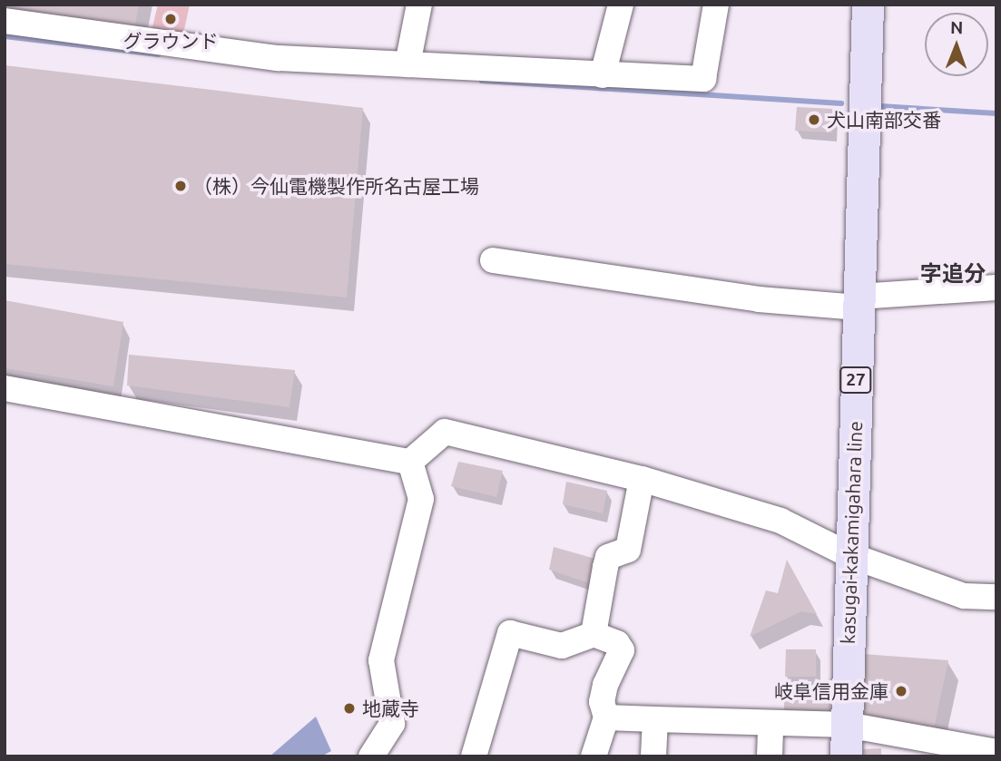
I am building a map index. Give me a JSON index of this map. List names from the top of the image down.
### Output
{
  "streets": {
    "main road": ["27", "kasugai-kakamigahara line"]
  },
  "districts": ["字追分"],
  "places": [
    "グラウンド",
    "犬山南部交番",
    "（株）今仙電機製作所名古屋工場",
    "岐阜信用金庫",
    "地蔵寺"
  ],
  "north": "top"
}
